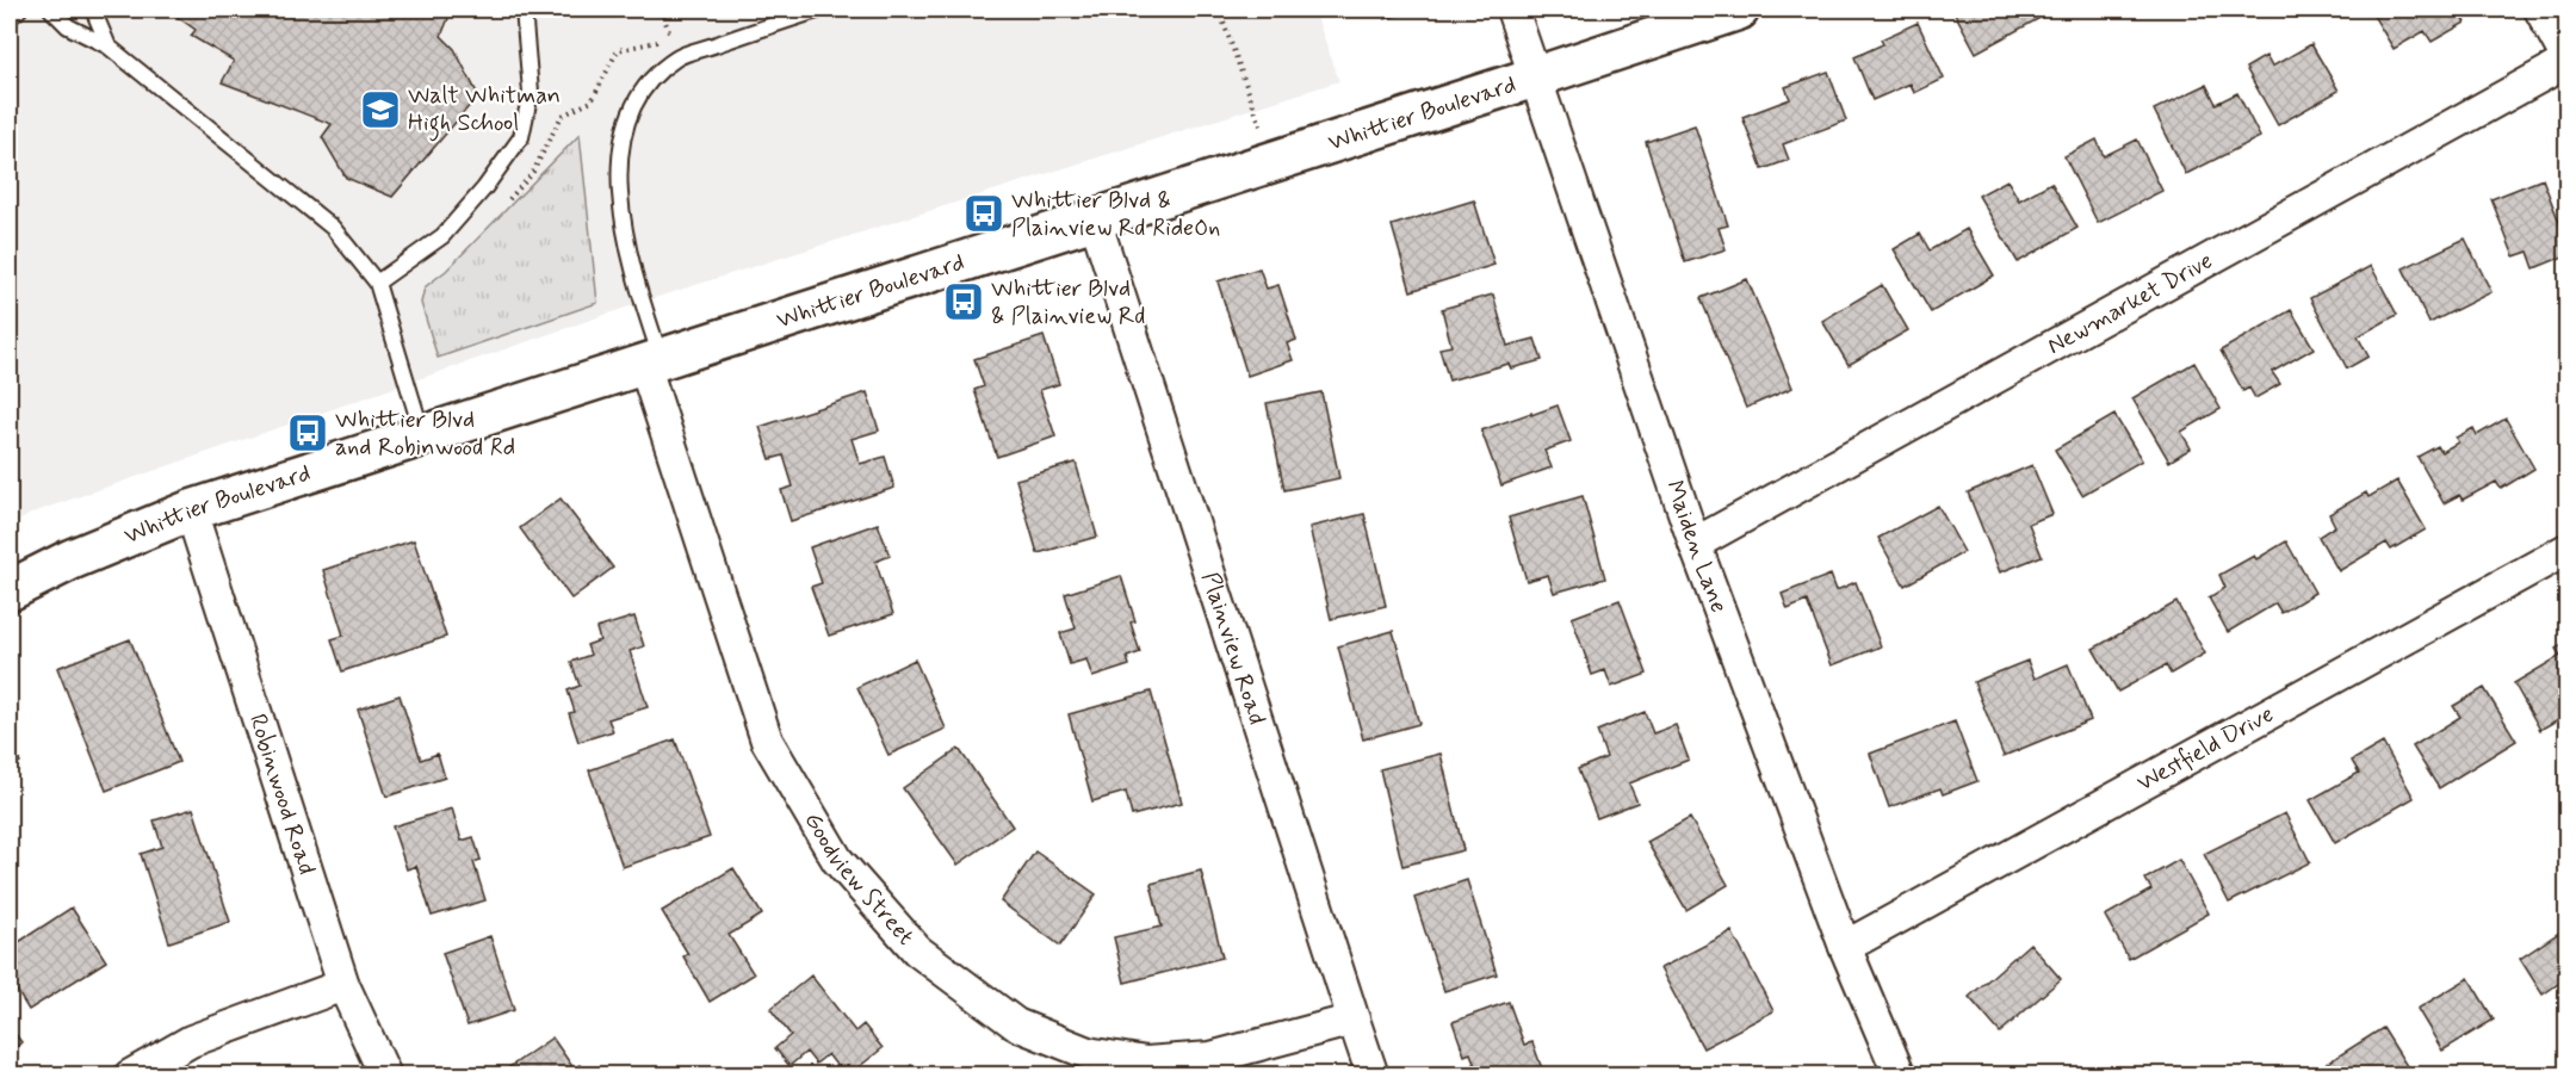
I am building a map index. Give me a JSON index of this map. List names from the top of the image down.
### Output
{
  "streets": {
    "street": [
      "Whittier Boulevard",
      "Newmarket Drive",
      "Maiden Lane",
      "Plainview Road",
      "Westfield Drive",
      "Robinwood Road",
      "Goodview Street"
    ]
  },
  "crossings": [
    ["Whittier Boulevard", "Maiden Lane"],
    ["Whittier Boulevard", "Plainview Road"],
    ["Whittier Boulevard", "Robinwood Road"],
    ["Whittier Boulevard", "Goodview Street"],
    ["Newmarket Drive", "Maiden Lane"],
    ["Maiden Lane", "Westfield Drive"],
    ["Plainview Road", "Goodview Street"]
  ],
  "places": {
    "school or university": ["Walt Whitman High School"],
    "bus stop": ["Whittier Blvd & Plainview Rd RideOn", "Whittier Blvd & Plainview Rd", "Whittier Blvd and Robinwood Rd"]
  }
}
